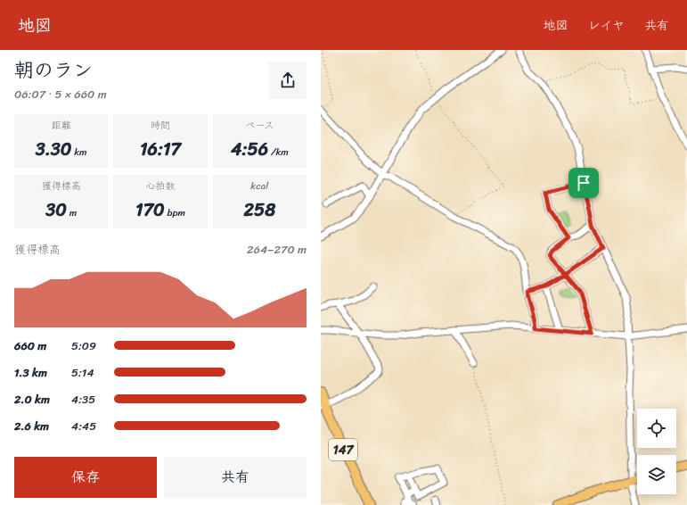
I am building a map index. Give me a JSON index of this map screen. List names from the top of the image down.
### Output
{
  "streets": {
    "highway": ["147"]
  },
  "page": {
    "header": "地図",
    "nav": ["地図", "レイヤ", "共有"],
    "heading": ["朝のラン", "06:07 · 5 × 660 m"],
    "stats": [
      ["距離", "3.30 km"],
      ["時間", "16:17"],
      ["ペース", "4:56 /km"],
      ["獲得標高", "30 m"],
      ["心拍数", "170 bpm"],
      ["kcal", "258"]
    ],
    "chart": ["獲得標高", "264–270 m"],
    "list": [
      {
        "name": "660 m",
        "note": "5:09"
      },
      {
        "name": "1.3 km",
        "note": "5:14"
      },
      {
        "name": "2.0 km",
        "note": "4:35"
      },
      {
        "name": "2.6 km",
        "note": "4:45"
      }
    ],
    "buttons": ["保存", "共有"]
  }
}
